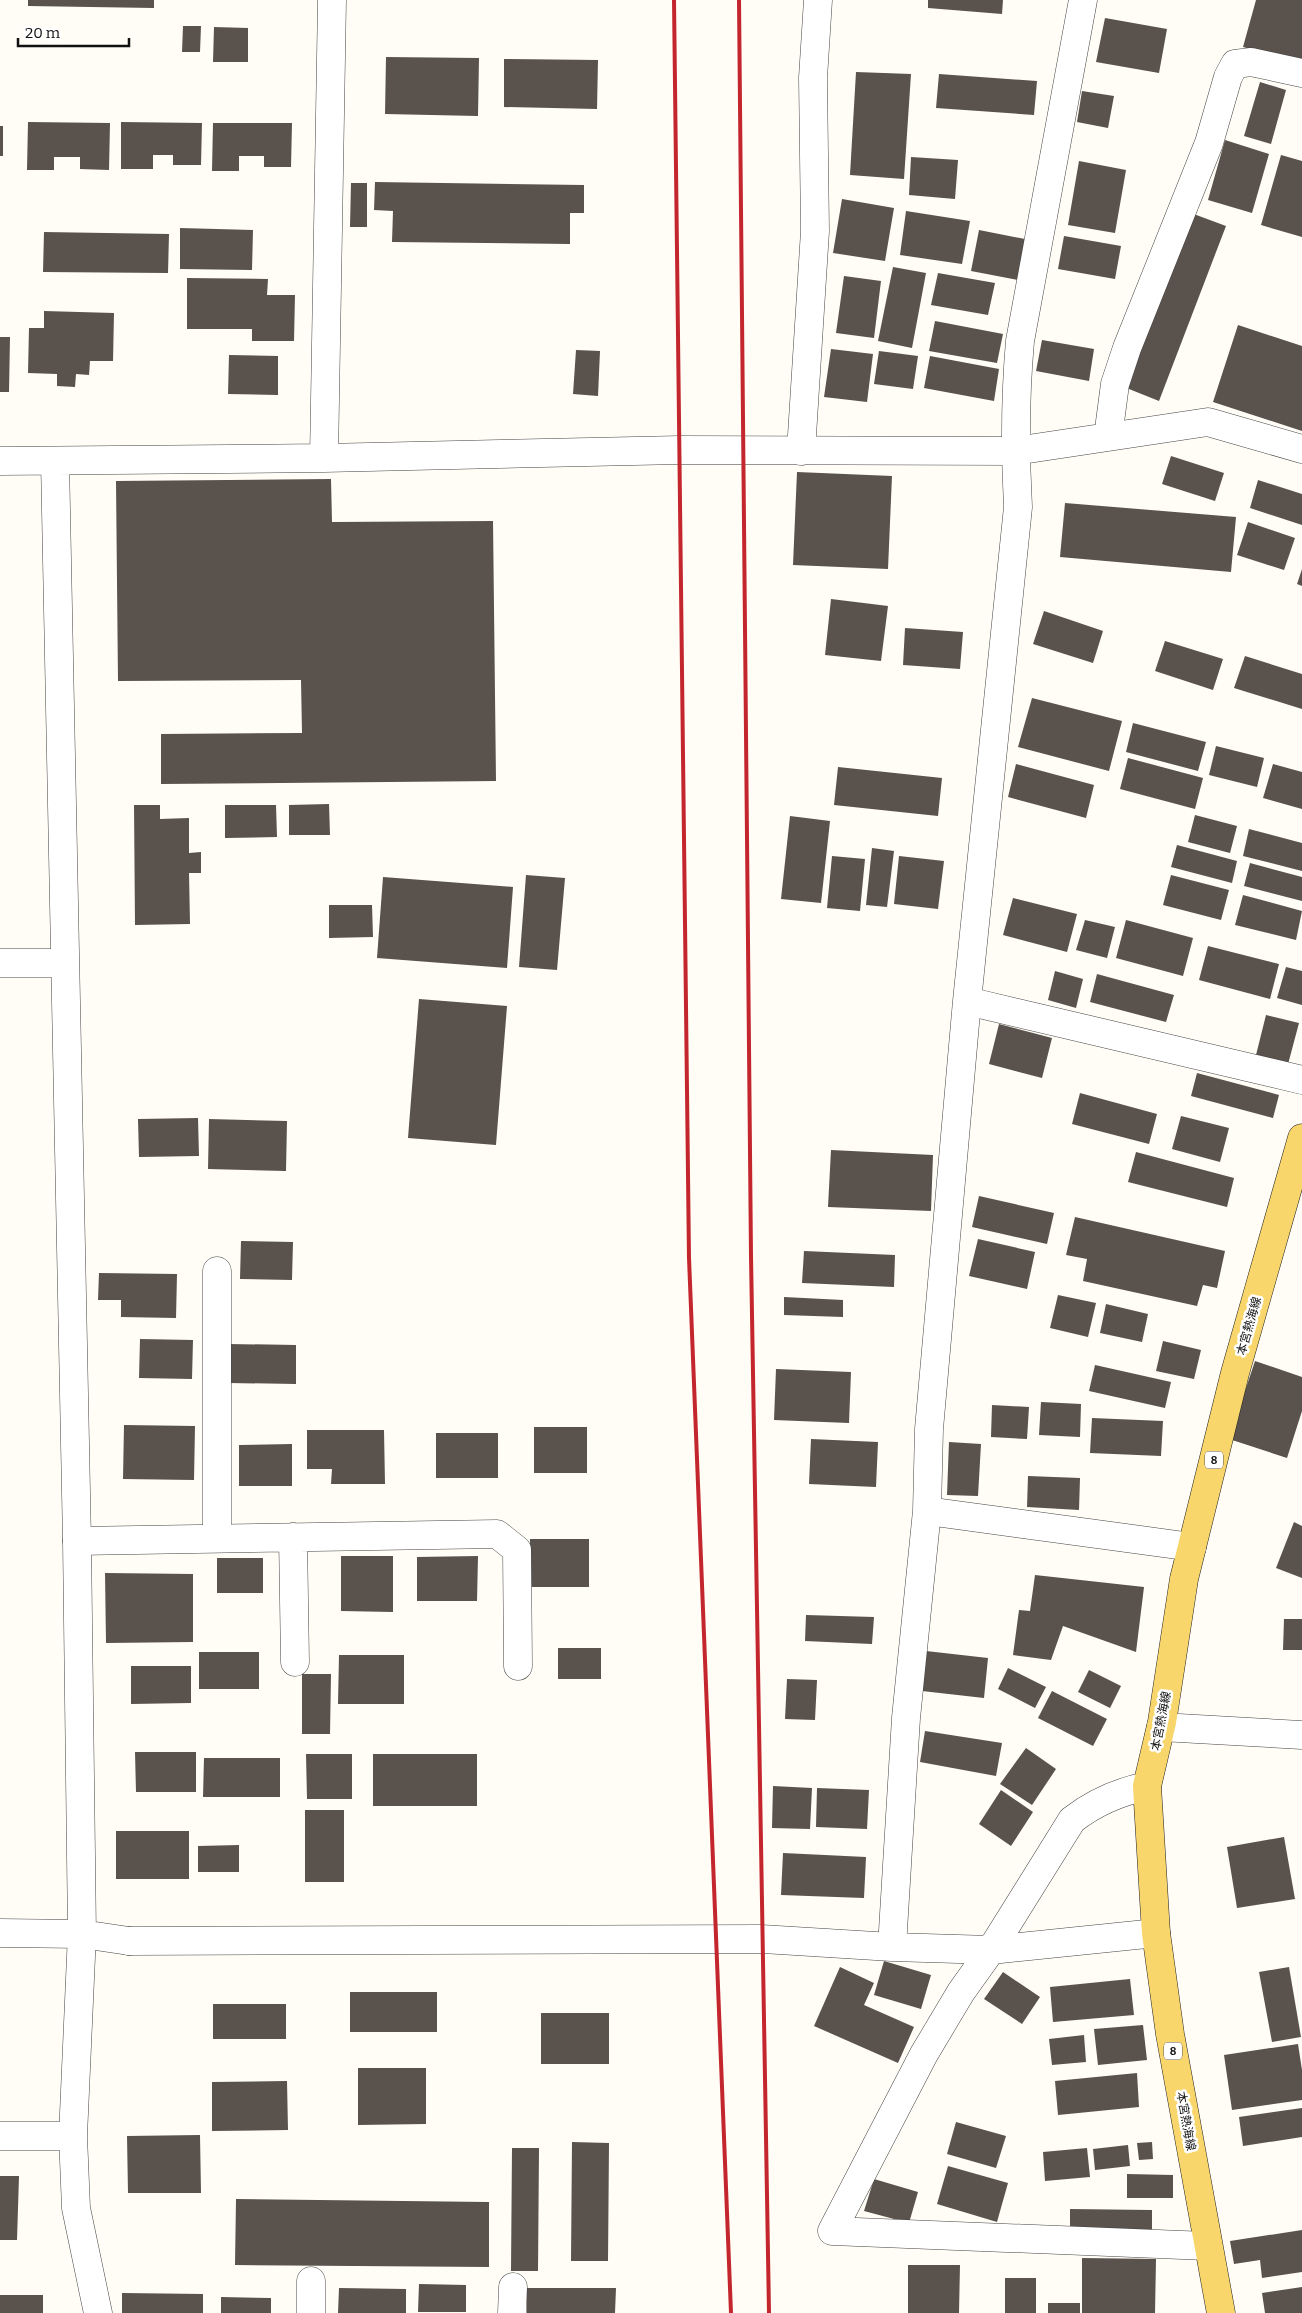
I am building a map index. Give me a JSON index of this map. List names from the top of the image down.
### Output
{
  "streets": {
    "main road": ["本宮熱海線", "8"]
  },
  "scale_bar": "20 m"
}
